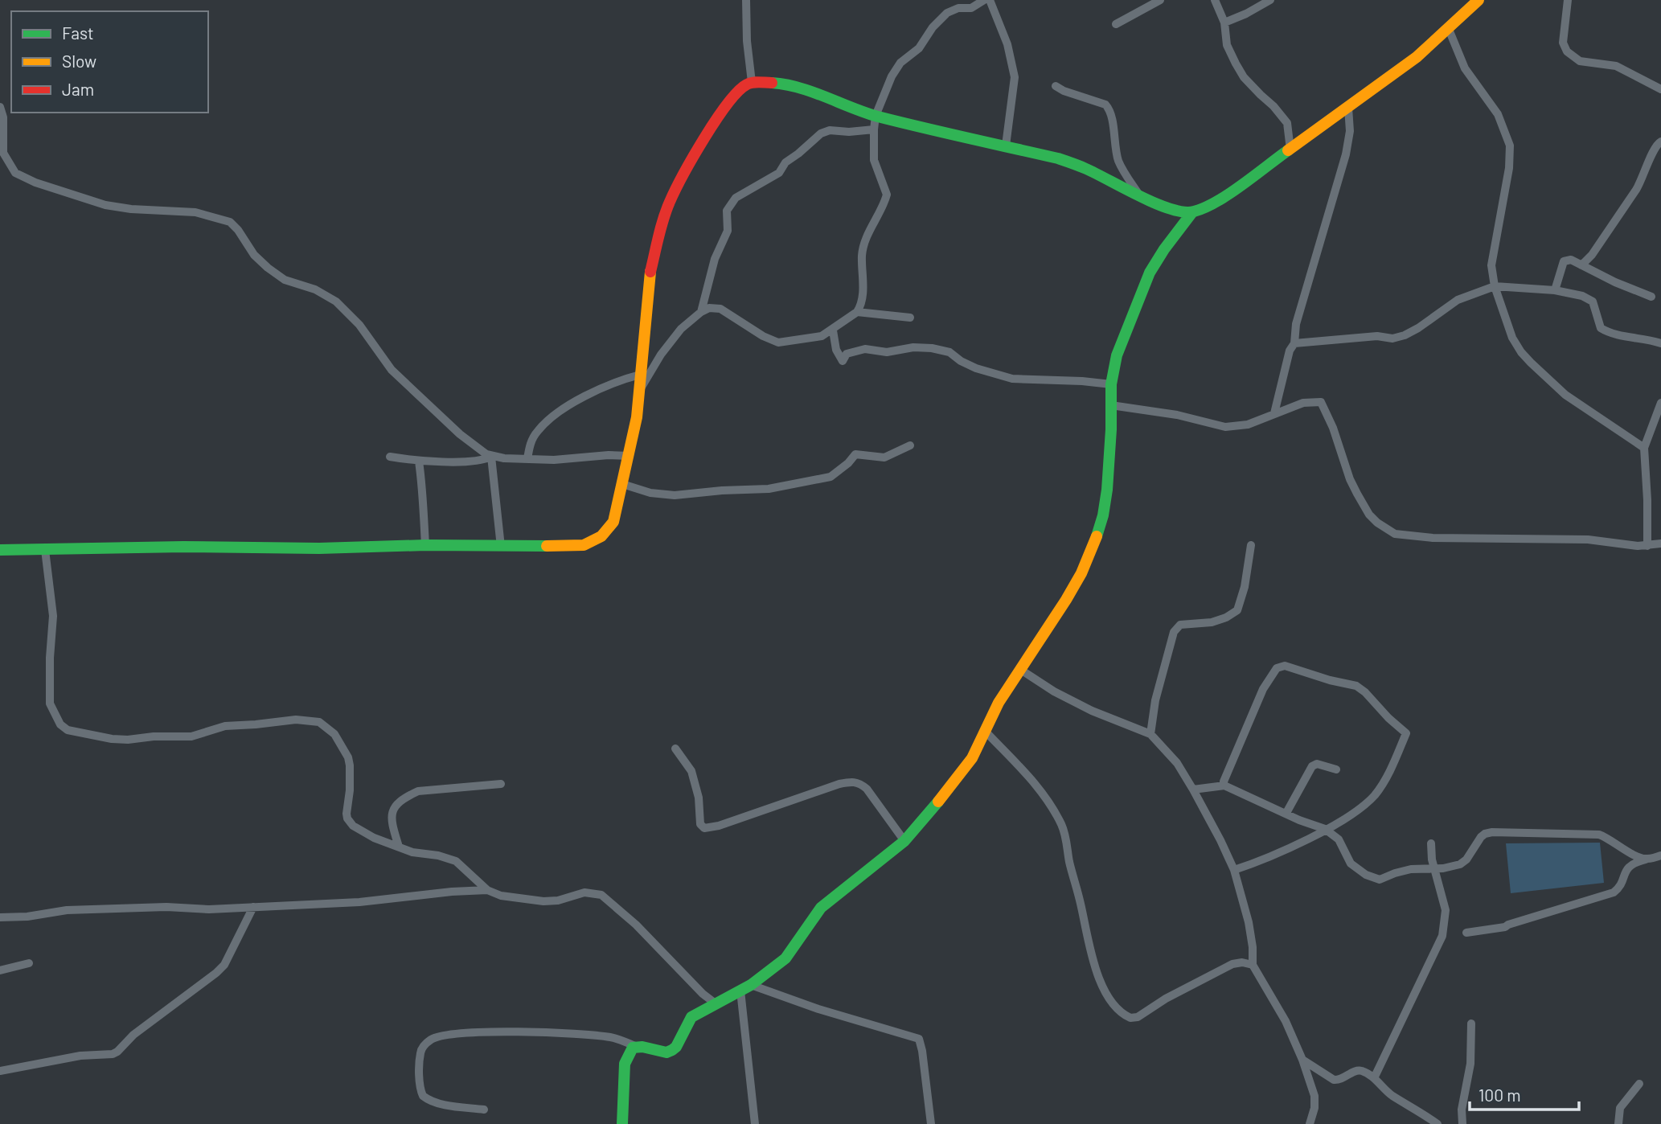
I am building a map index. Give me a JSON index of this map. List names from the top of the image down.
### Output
{
  "legend": ["Fast", "Slow", "Jam"],
  "scale_bar": "100 m"
}
